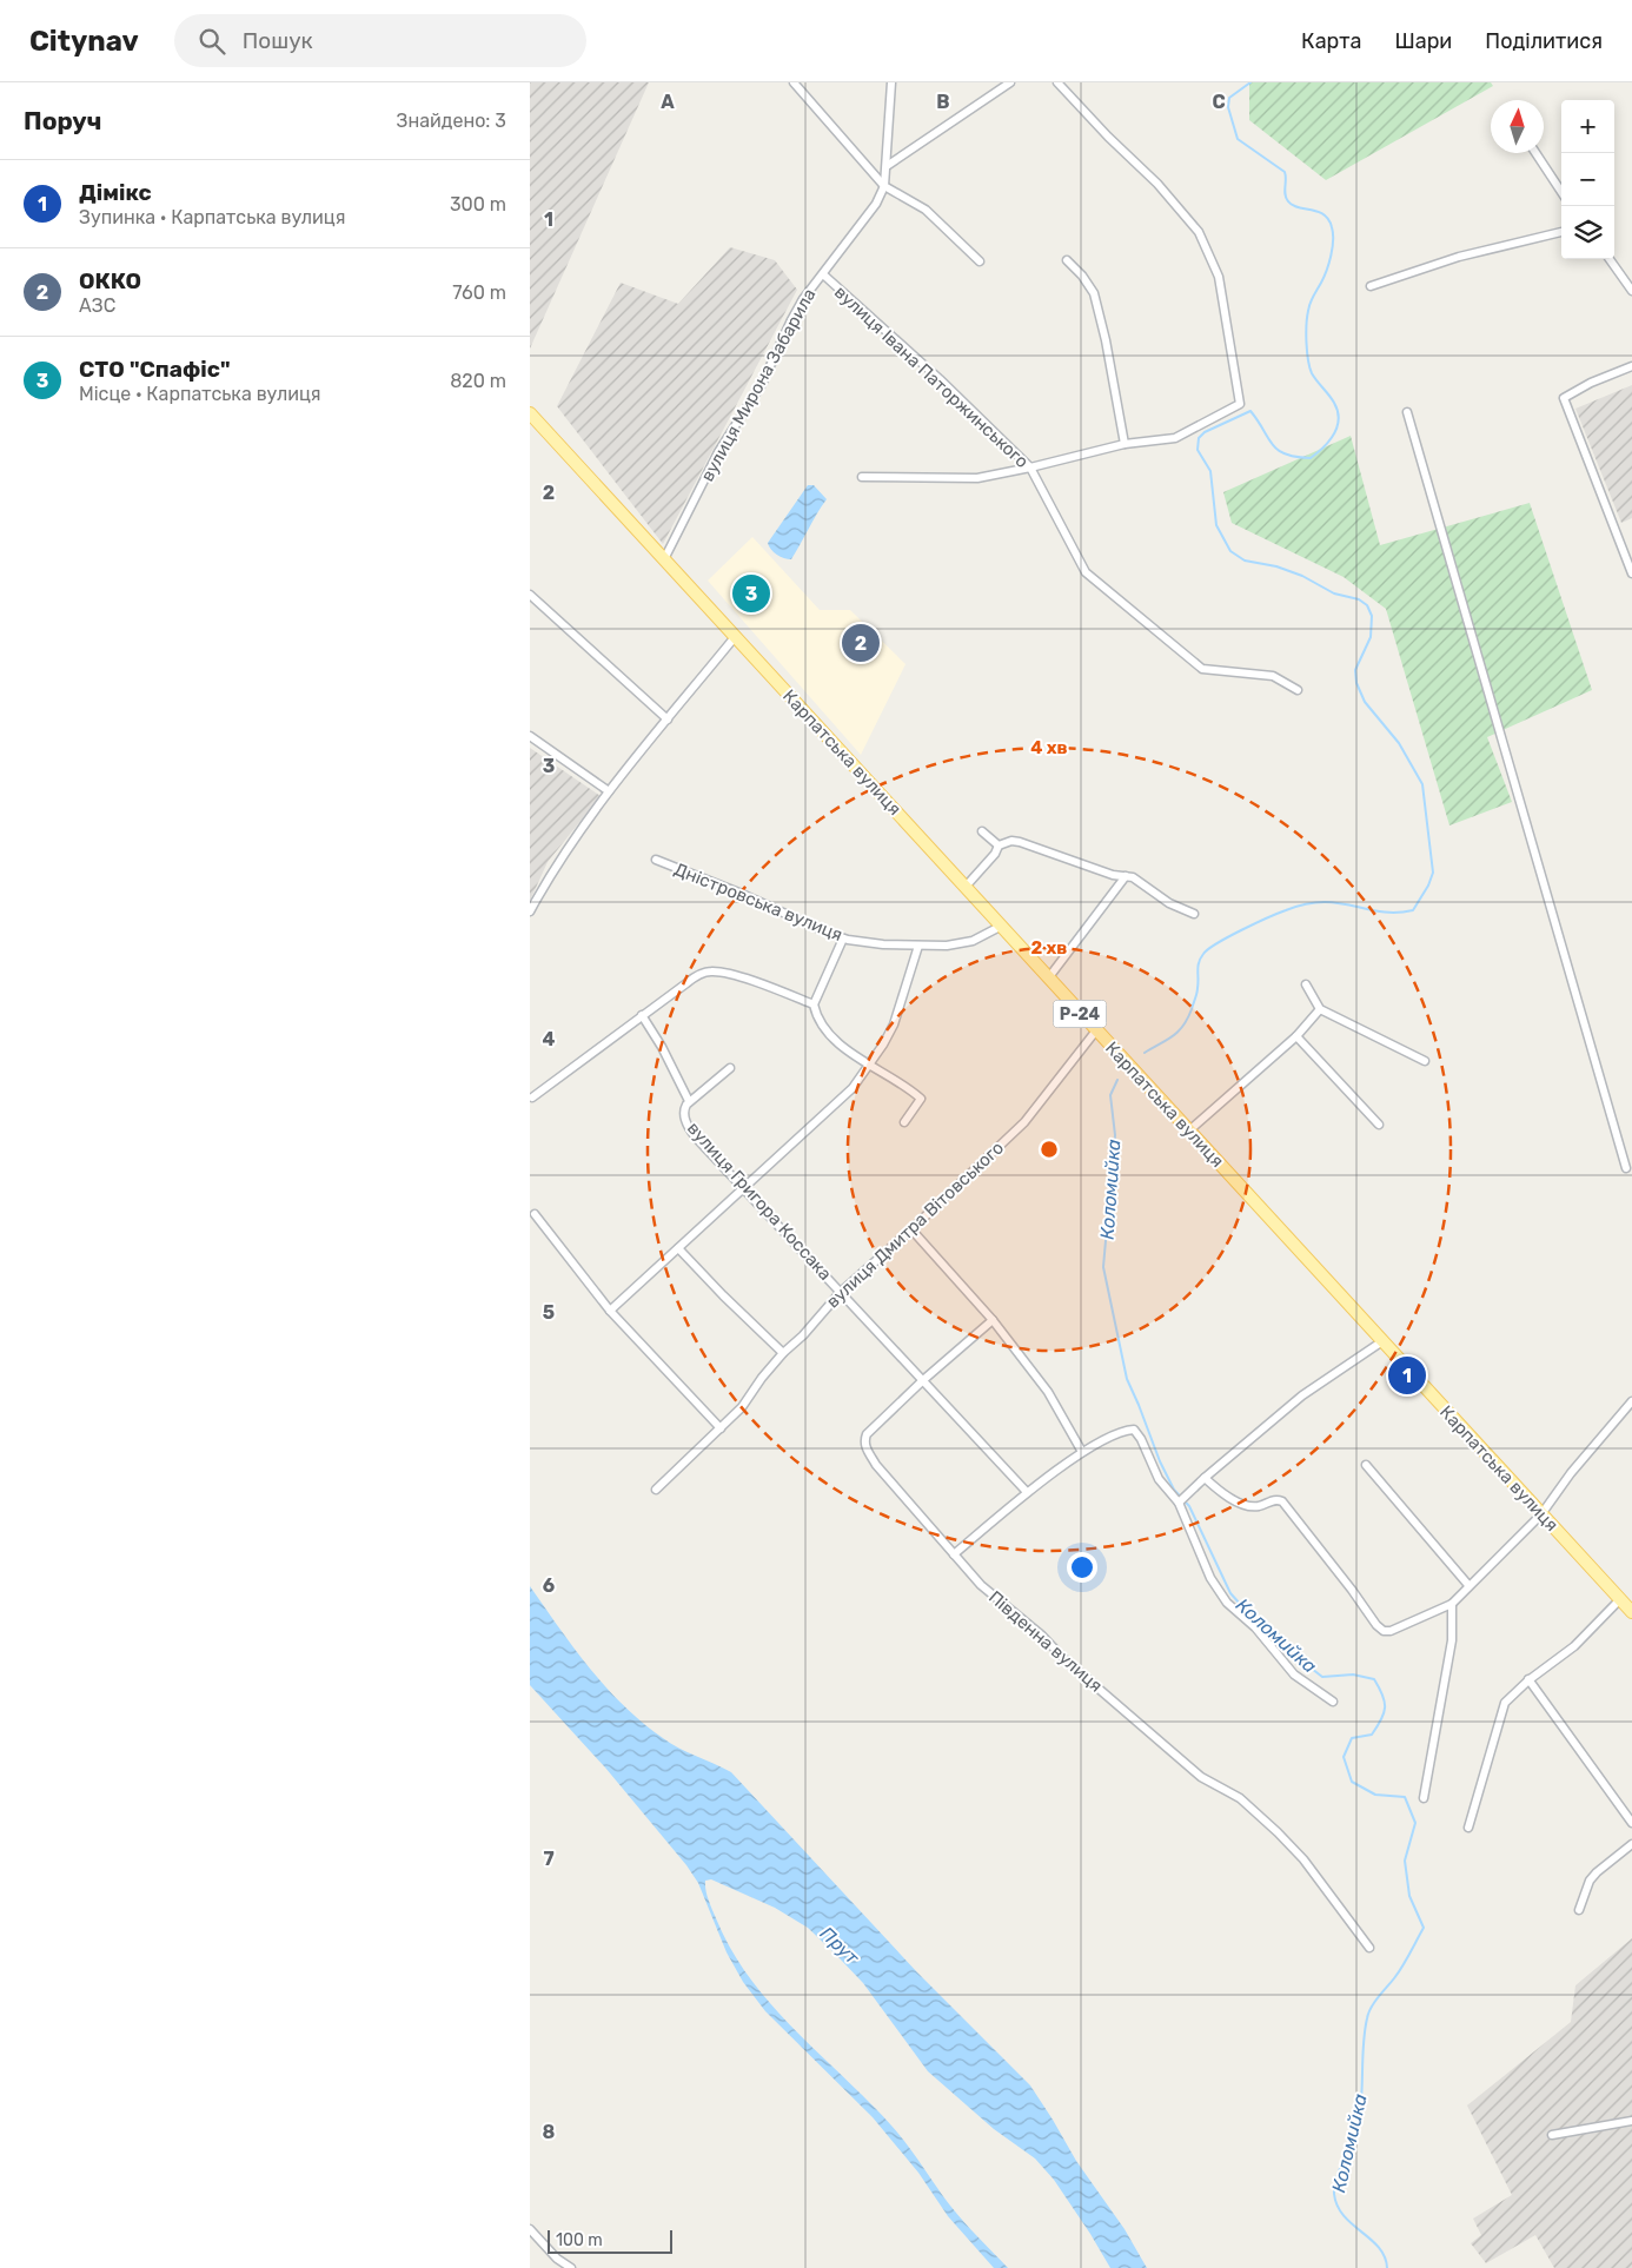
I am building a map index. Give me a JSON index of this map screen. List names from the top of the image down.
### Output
{
  "streets": {
    "main road": ["Карпатська вулиця", "Р-24"],
    "street": [
      "вулиця Івана Паторжинського",
      "вулиця Мирона Забарила",
      "Дністровська вулиця",
      "вулиця Григора Коссака",
      "вулиця Дмитра Вітовського",
      "Південна вулиця"
    ]
  },
  "crossings": [
    ["вулиця Івана Паторжинського", "вулиця Мирона Забарила"],
    ["вулиця Мирона Забарила", "Карпатська вулиця"],
    ["Карпатська вулиця", "Дністровська вулиця"],
    ["Карпатська вулиця", "вулиця Дмитра Вітовського"],
    ["вулиця Григора Коссака", "вулиця Дмитра Вітовського"],
    ["вулиця Григора Коссака", "Південна вулиця"]
  ],
  "water": ["Коломийка", "Прут"],
  "scale_bar": "100 m",
  "north": "top",
  "page": {
    "header": "Citynav",
    "search": "Пошук",
    "nav": ["Карта", "Шари", "Поділитися"],
    "heading": ["Поруч", "Знайдено: 3"],
    "map_buttons": ["+", "−"],
    "list": [
      {
        "mark": "1",
        "name": "Дімікс",
        "note": "Зупинка · Карпатська вулиця",
        "value": "300 m"
      },
      {
        "mark": "2",
        "name": "ОККО",
        "note": "АЗС",
        "value": "760 m"
      },
      {
        "mark": "3",
        "name": "СТО \"Спафіс\"",
        "note": "Місце · Карпатська вулиця",
        "value": "820 m"
      }
    ],
    "pins": ["3", "2", "1"],
    "scale": "100 m"
  },
  "grid": {
    "columns": ["A", "B", "C"],
    "rows": [
      "1",
      "2",
      "3",
      "4",
      "5",
      "6",
      "7",
      "8"
    ]
  },
  "rings": ["4 хв", "2 хв"]
}
